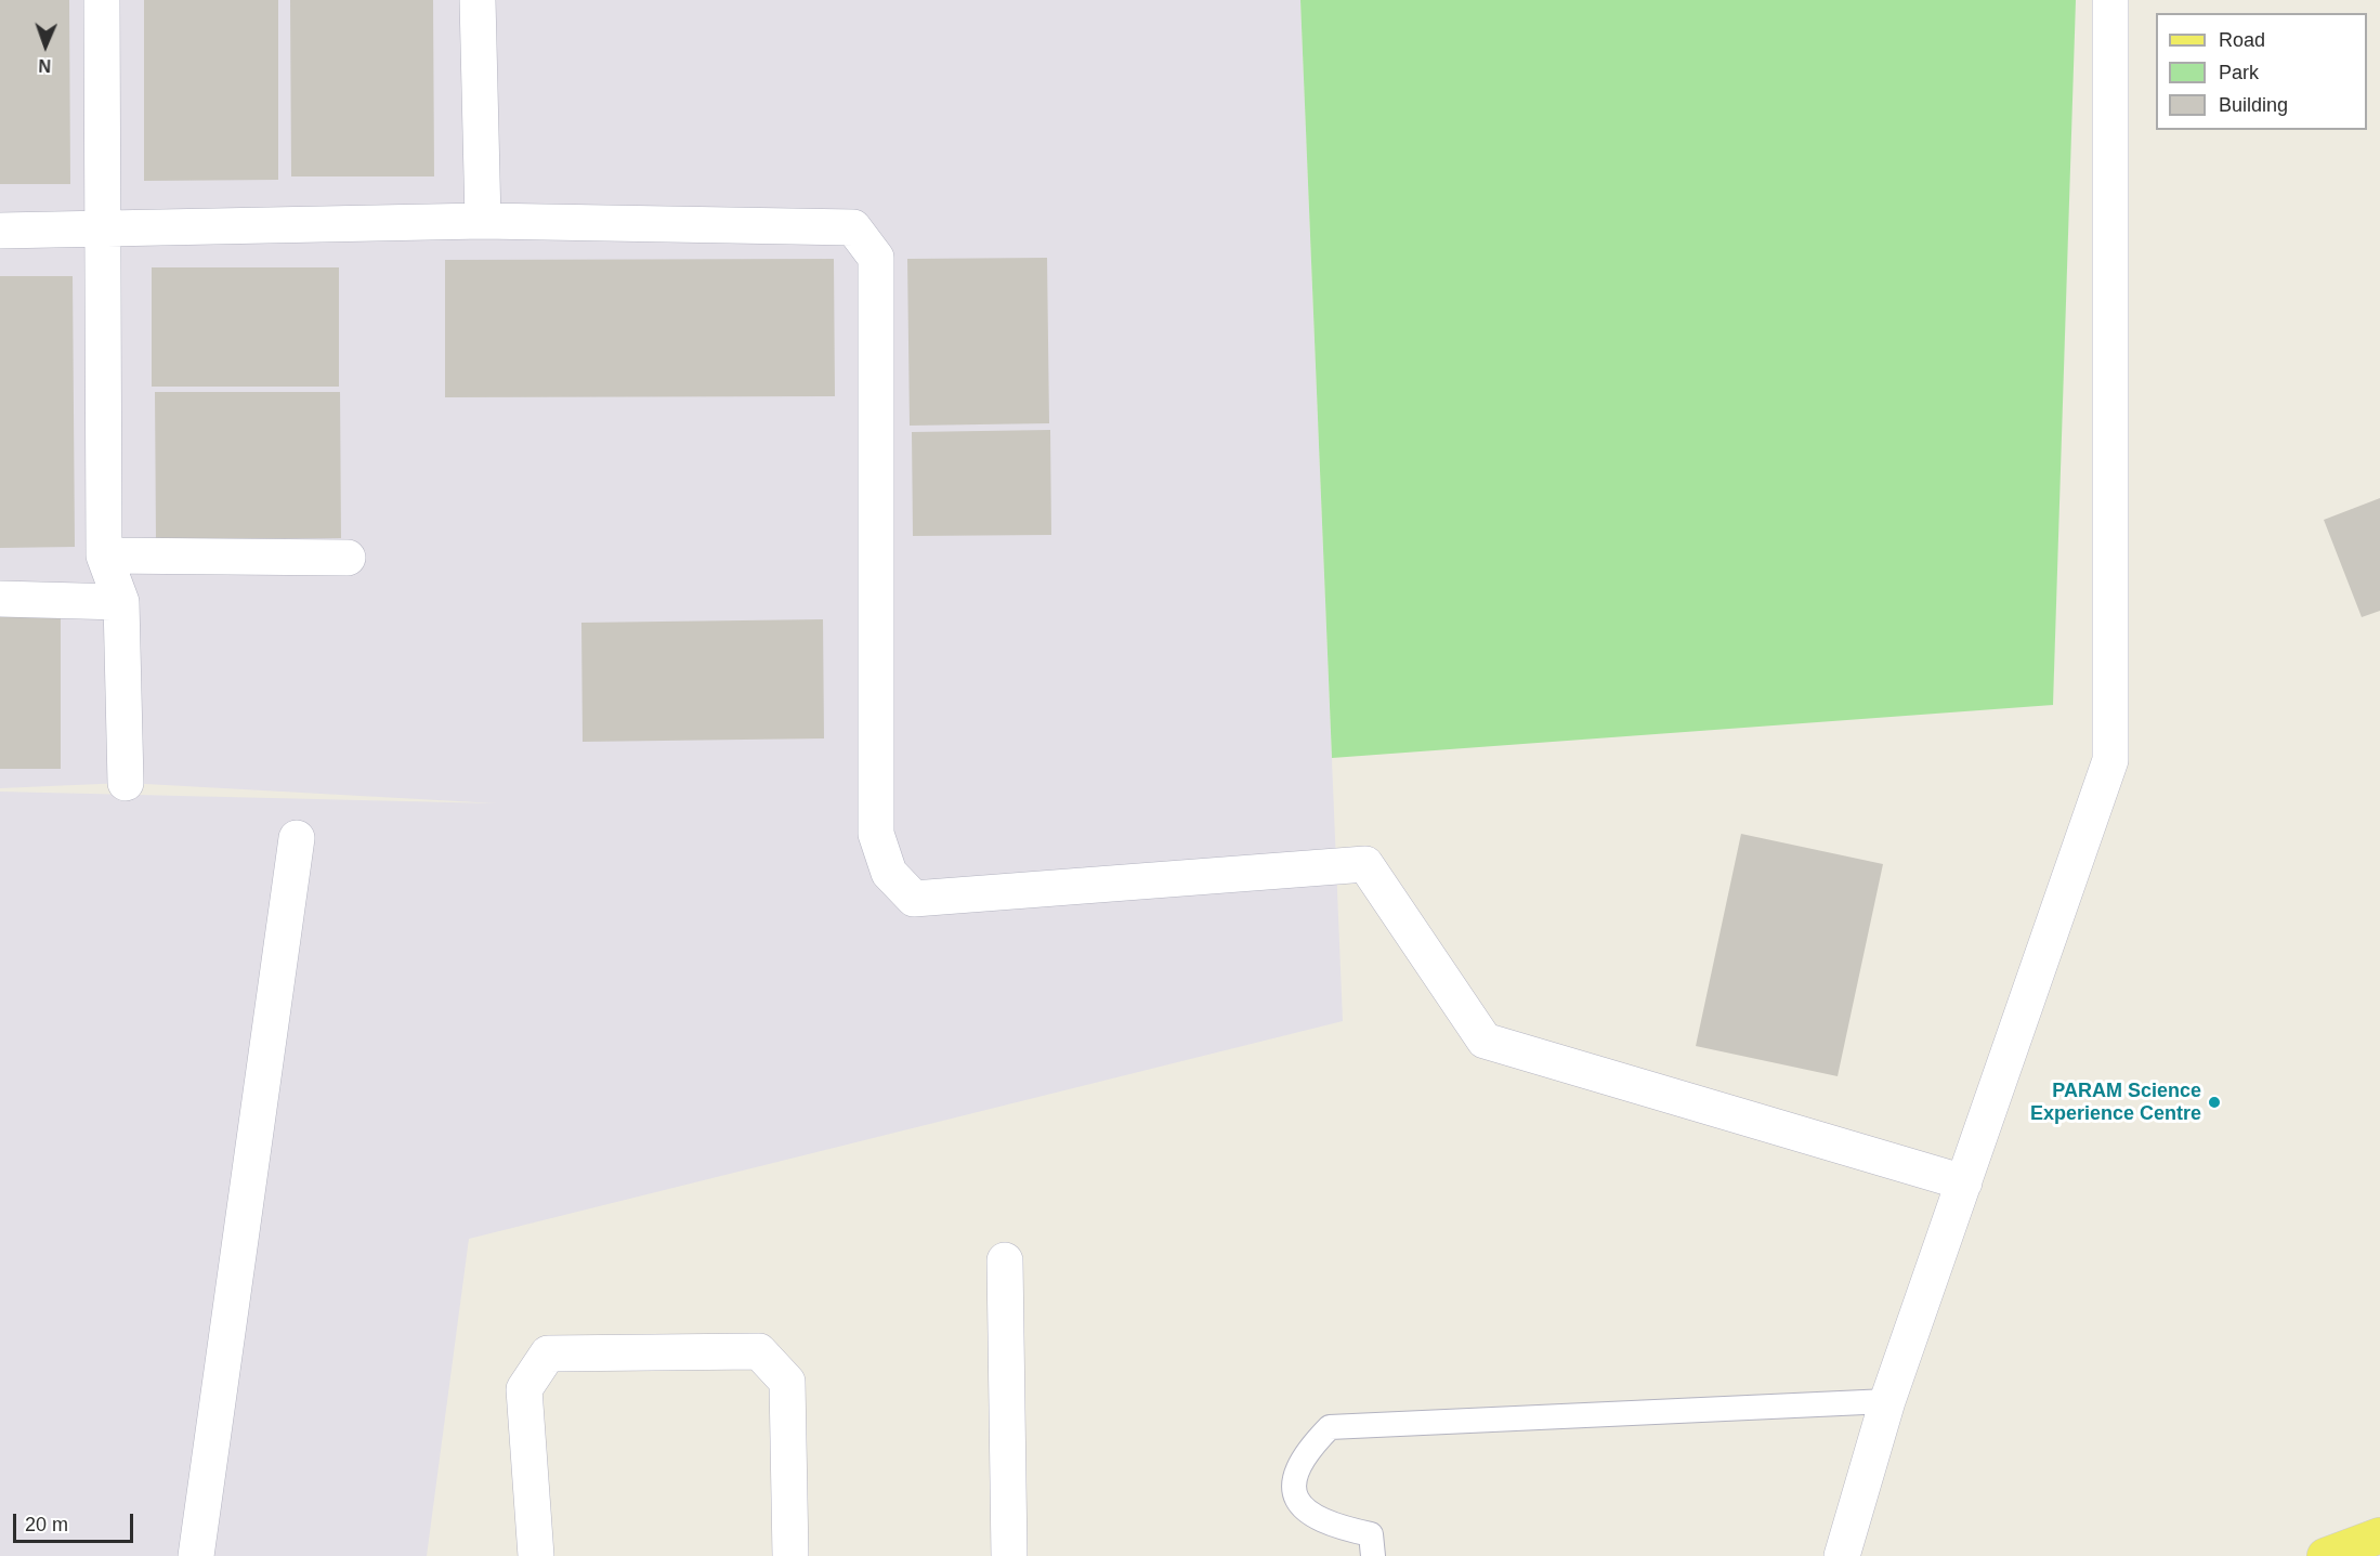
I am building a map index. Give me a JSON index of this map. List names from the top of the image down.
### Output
{
  "places": ["PARAM Science Experience Centre"],
  "legend": ["Road", "Park", "Building"],
  "scale_bar": "20 m",
  "north": "bottom"
}
